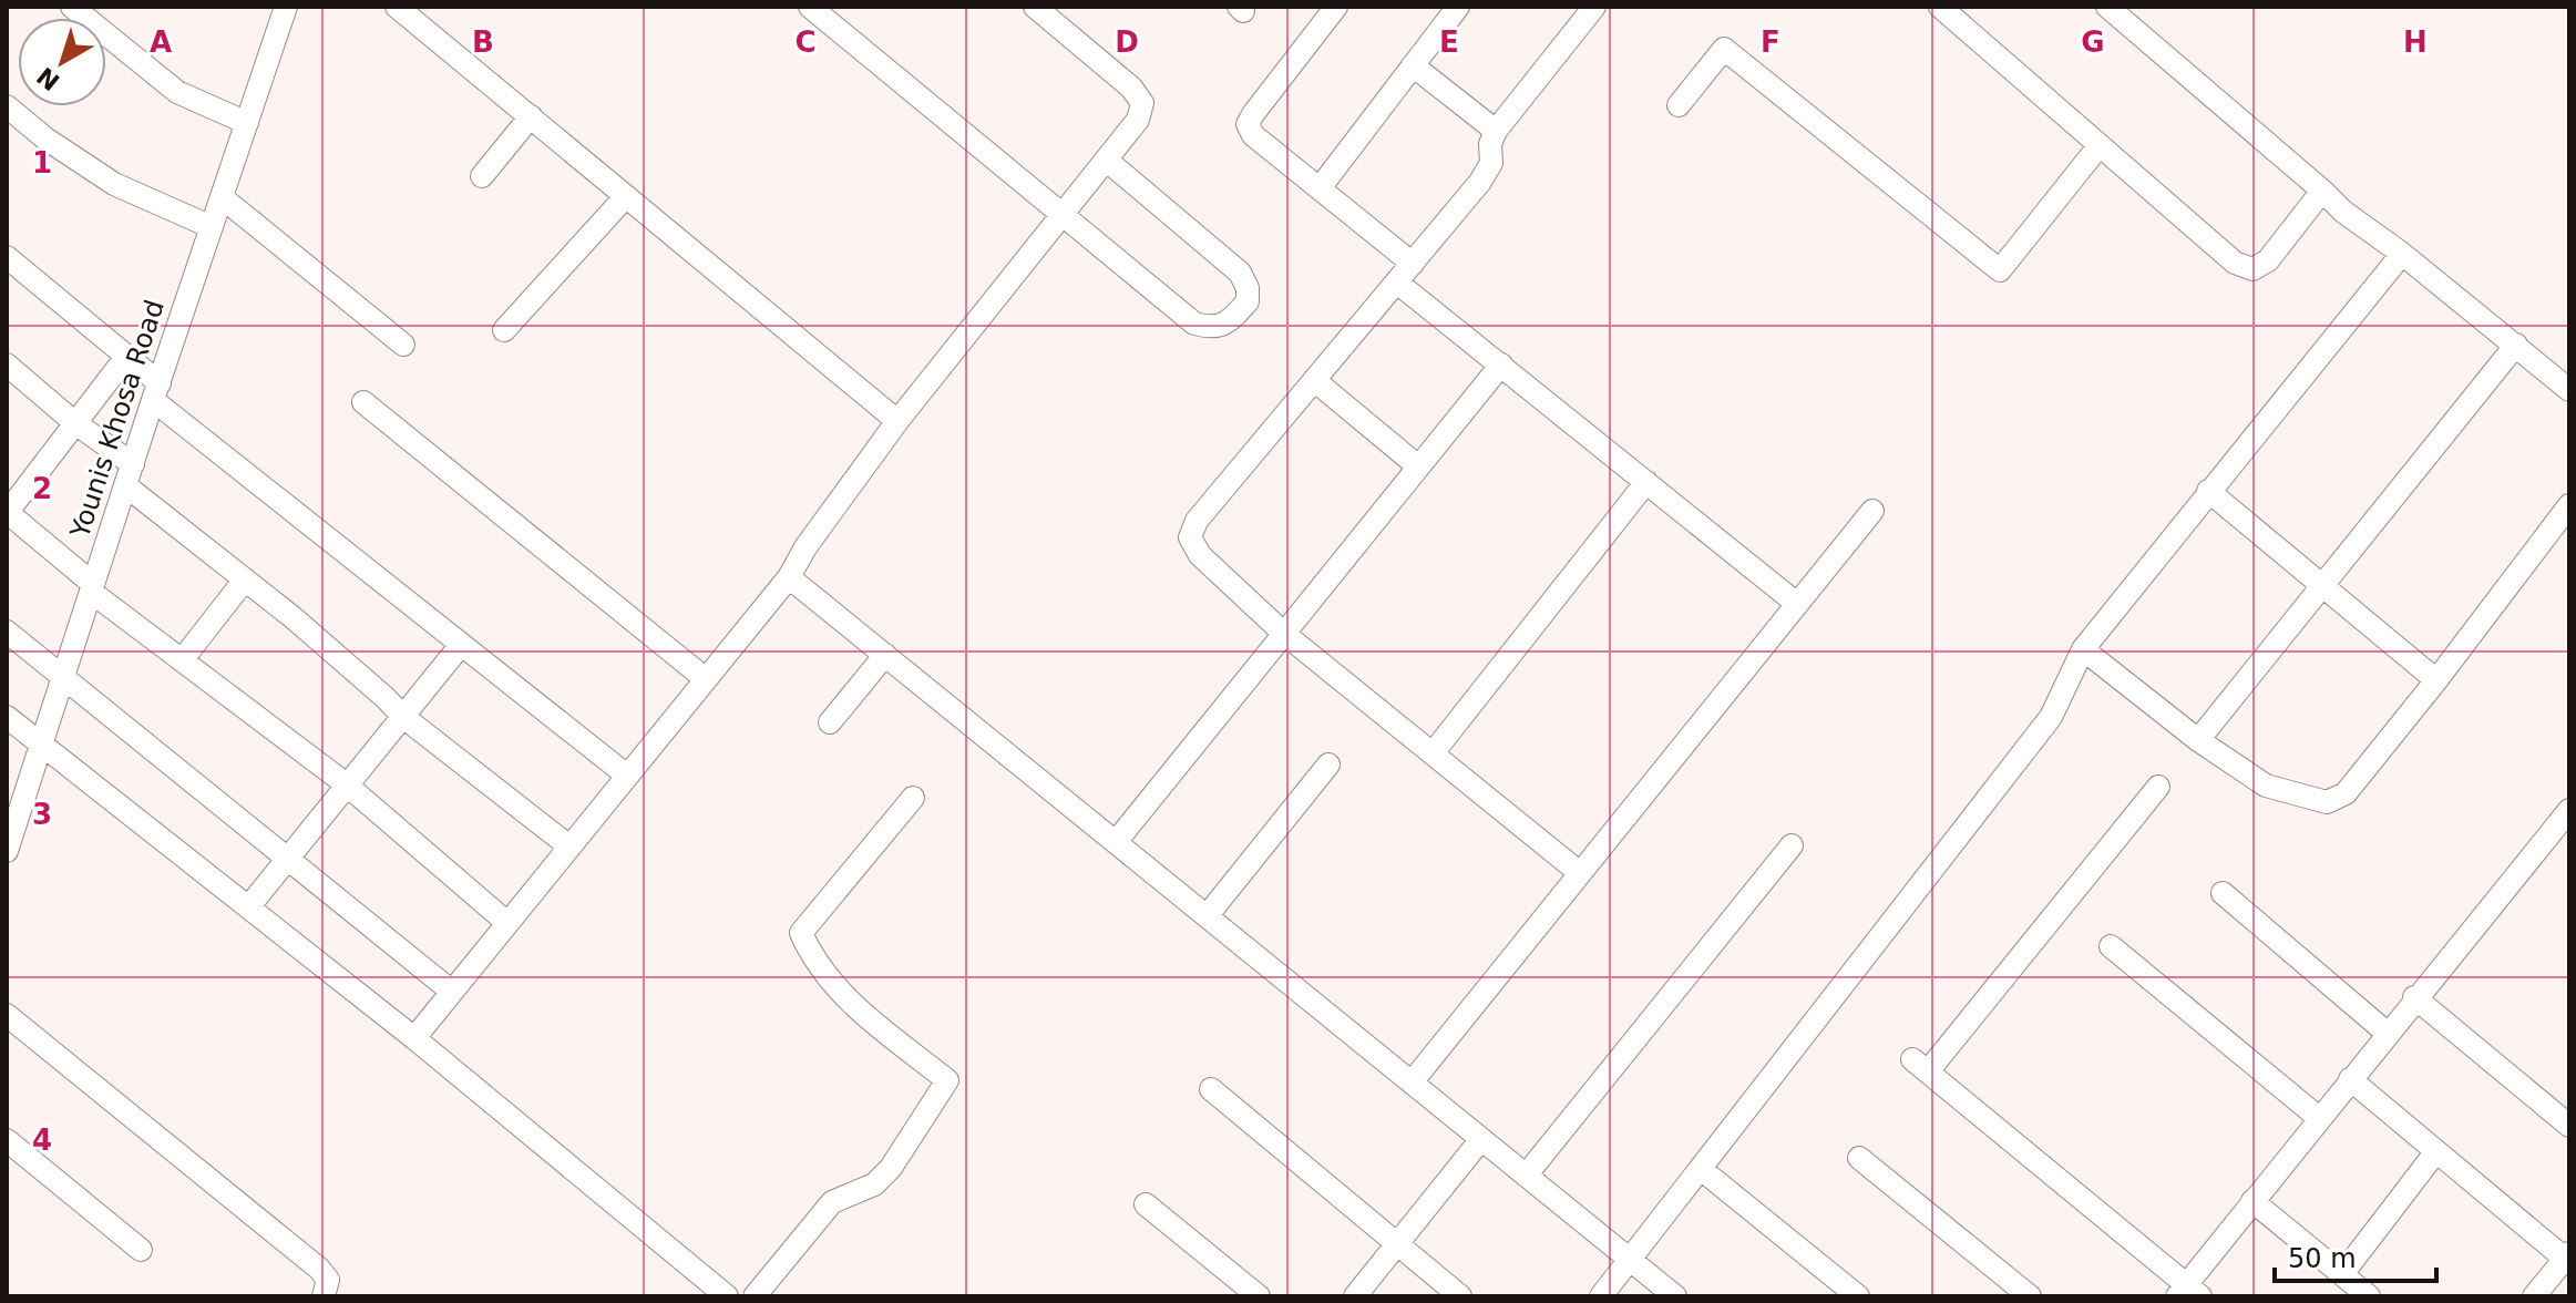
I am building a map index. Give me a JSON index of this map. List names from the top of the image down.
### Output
{
  "streets": {
    "street": ["Younis Khosa Road"]
  },
  "scale_bar": "50 m",
  "north": "bottom left",
  "grid": {
    "columns": [
      "A",
      "B",
      "C",
      "D",
      "E",
      "F",
      "G",
      "H"
    ],
    "rows": [
      "1",
      "2",
      "3",
      "4"
    ]
  }
}
